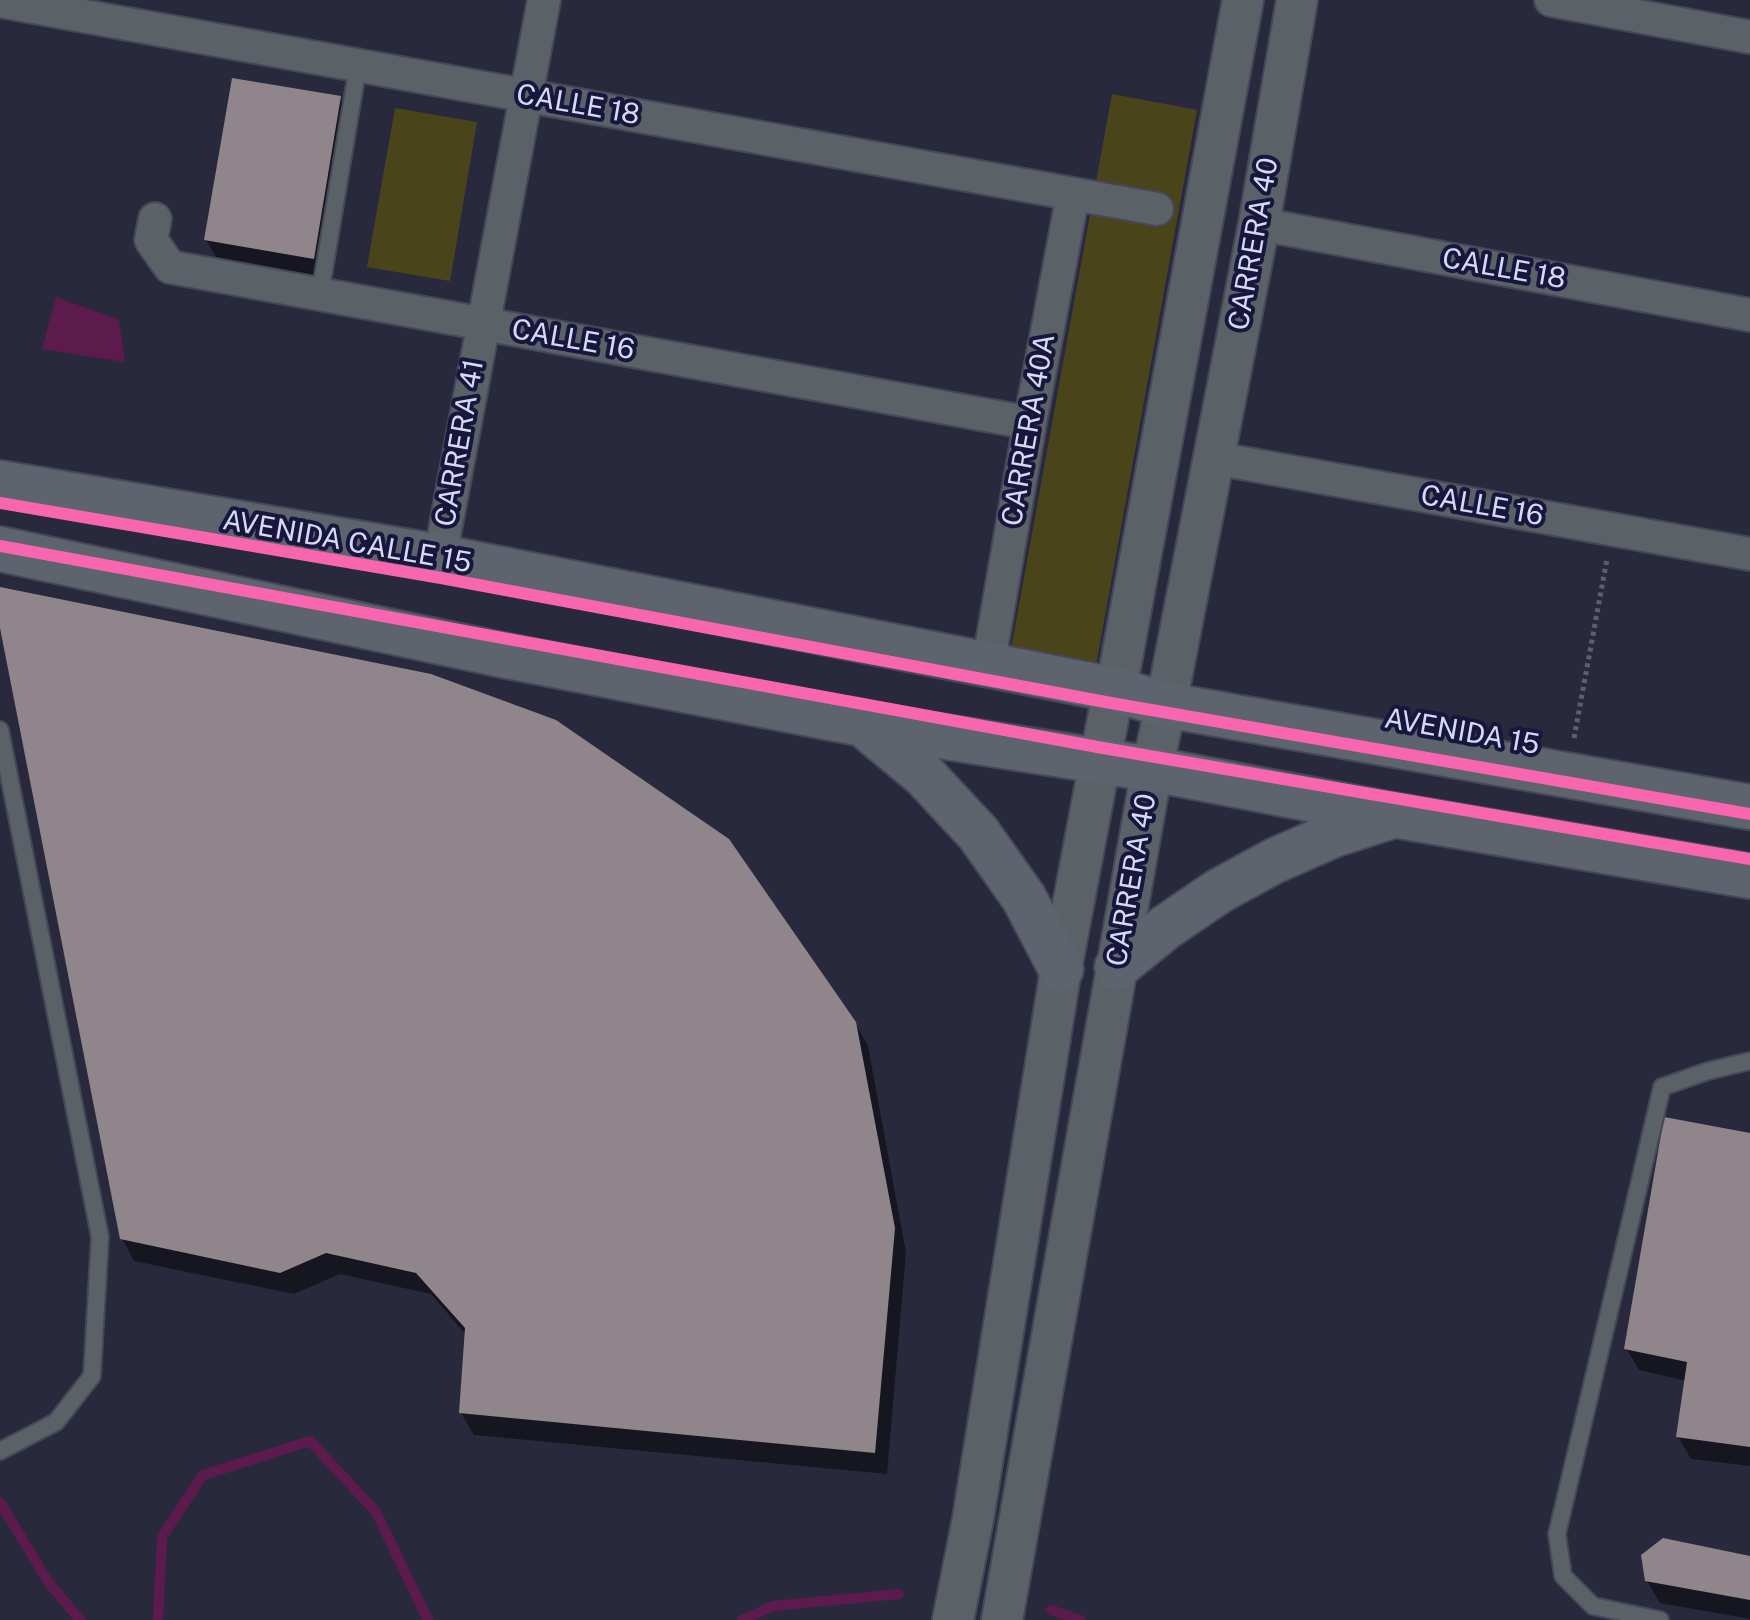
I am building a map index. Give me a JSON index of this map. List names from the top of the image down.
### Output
{
  "streets": {
    "main road": ["AVENIDA CALLE 15", "AVENIDA 15"],
    "street": [
      "CALLE 18",
      "CARRERA 40",
      "CALLE 16",
      "CARRERA 40A",
      "CARRERA 41"
    ]
  },
  "crossings": [
    ["CALLE 18", "CARRERA 40"],
    ["CALLE 18", "CARRERA 40A"],
    ["CALLE 18", "CARRERA 41"],
    ["CARRERA 40", "CALLE 16"],
    ["CARRERA 40", "AVENIDA CALLE 15"],
    ["CARRERA 40", "AVENIDA 15"],
    ["CALLE 16", "CARRERA 40A"],
    ["CALLE 16", "CARRERA 41"],
    ["CARRERA 40A", "AVENIDA CALLE 15"],
    ["CARRERA 41", "AVENIDA CALLE 15"],
    ["AVENIDA CALLE 15", "AVENIDA 15"]
  ]
}
